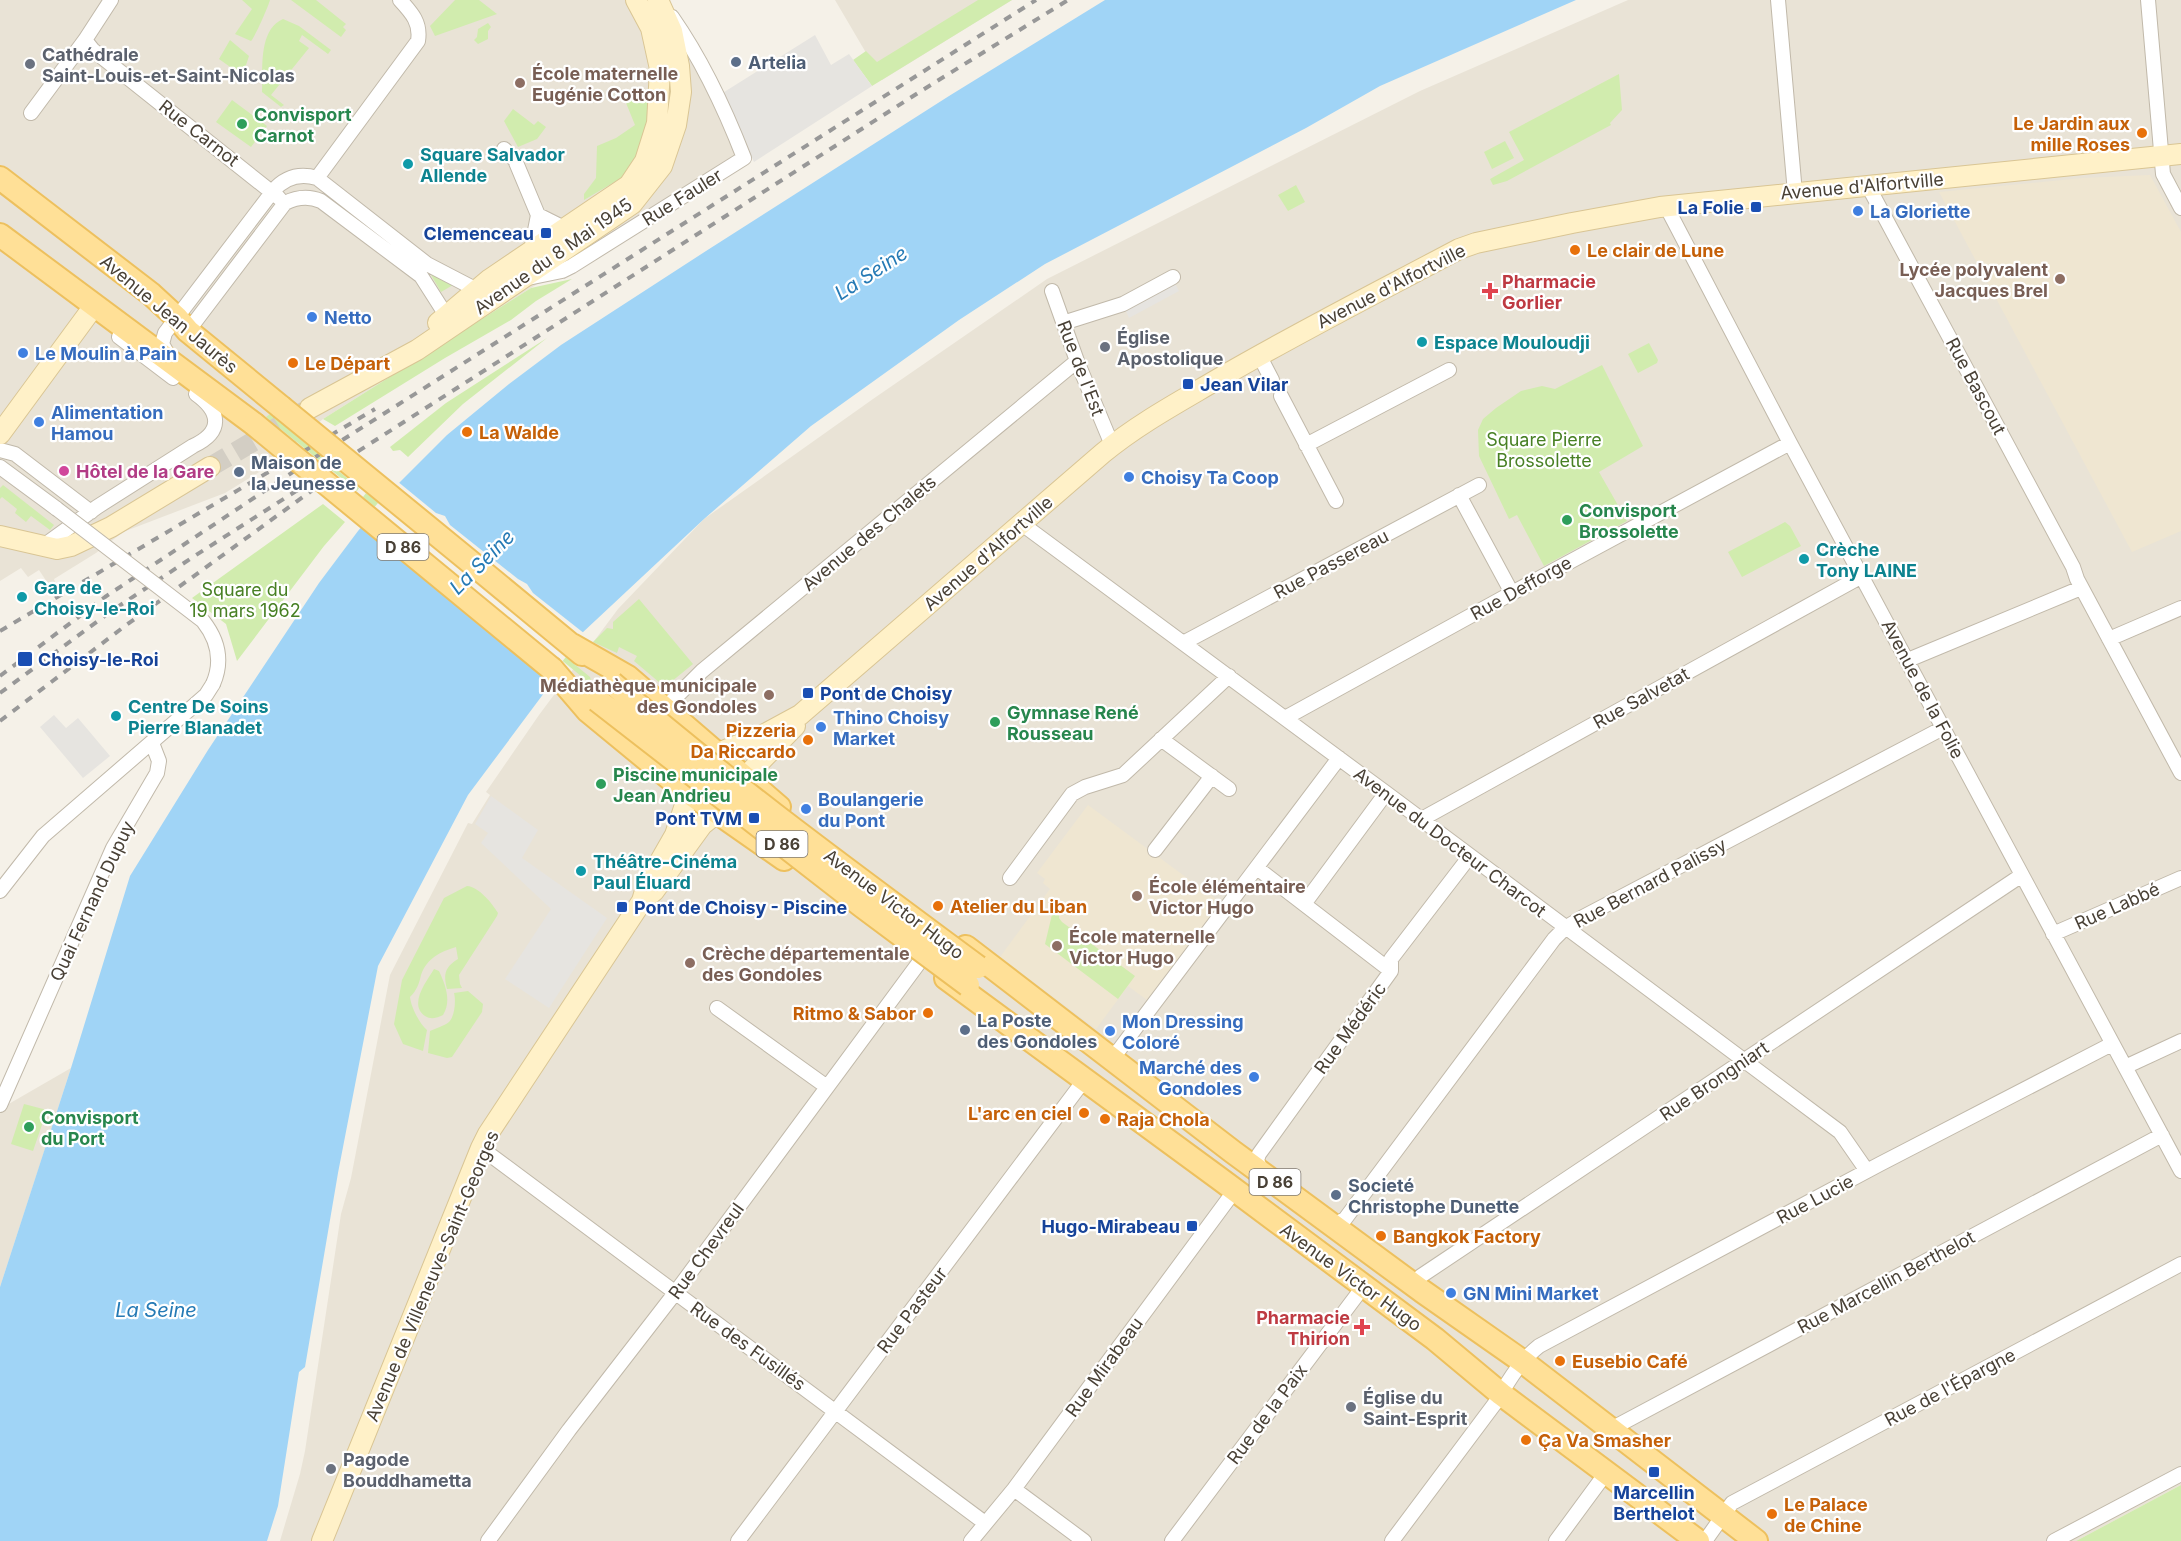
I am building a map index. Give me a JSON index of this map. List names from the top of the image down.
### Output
{
  "streets": {
    "main road": [
      "Avenue d'Alfortville",
      "Avenue du 8 Mai 1945",
      "Avenue Jean Jaurès",
      "D 86",
      "Avenue Victor Hugo",
      "Avenue de Villeneuve-Saint-Georges"
    ],
    "street": [
      "Rue Carnot",
      "Rue Fauler",
      "Rue de l'Est",
      "Rue Bascout",
      "Avenue des Chalets",
      "Rue Passereau",
      "Rue Defforge",
      "Avenue de la Folie",
      "Rue Salvetat",
      "Avenue du Docteur Charcot",
      "Rue Bernard Palissy",
      "Quai Fernand Dupuy",
      "Rue Labbé",
      "Rue Médéric",
      "Rue Brongniart",
      "Rue Lucie",
      "Rue Chevreul",
      "Rue Marcellin Berthelot",
      "Rue Pasteur",
      "Rue des Fusillés",
      "Rue Mirabeau",
      "Rue de l'Épargne",
      "Rue de la Paix"
    ]
  },
  "crossings": [
    ["Avenue d'Alfortville", "Rue de l'Est"],
    ["Avenue d'Alfortville", "Rue Bascout"],
    ["Avenue d'Alfortville", "Avenue de la Folie"],
    ["Avenue d'Alfortville", "Avenue du Docteur Charcot"],
    ["Avenue d'Alfortville", "Avenue Victor Hugo"],
    ["Avenue d'Alfortville", "Avenue de Villeneuve-Saint-Georges"],
    ["Rue Fauler", "Avenue du 8 Mai 1945"],
    ["Avenue Jean Jaurès", "Avenue Victor Hugo"],
    ["Rue de l'Est", "Avenue des Chalets"],
    ["Avenue des Chalets", "Avenue Victor Hugo"],
    ["Rue Passereau", "Avenue du Docteur Charcot"],
    ["Rue Defforge", "Avenue de la Folie"],
    ["Rue Defforge", "Avenue du Docteur Charcot"],
    ["Avenue de la Folie", "Rue Salvetat"],
    ["Avenue de la Folie", "Rue Bernard Palissy"],
    ["Avenue de la Folie", "Rue Labbé"],
    ["Avenue de la Folie", "Rue Brongniart"],
    ["Avenue de la Folie", "Rue Lucie"],
    ["Avenue de la Folie", "Rue Marcellin Berthelot"],
    ["Rue Salvetat", "Avenue du Docteur Charcot"],
    ["Avenue du Docteur Charcot", "Rue Bernard Palissy"],
    ["Avenue du Docteur Charcot", "Rue Médéric"],
    ["Avenue du Docteur Charcot", "Rue Brongniart"],
    ["Avenue du Docteur Charcot", "Rue Lucie"],
    ["Rue Bernard Palissy", "Avenue Victor Hugo"],
    ["Avenue Victor Hugo", "Rue Médéric"],
    ["Avenue Victor Hugo", "Rue Brongniart"],
    ["Avenue Victor Hugo", "Rue Lucie"],
    ["Avenue Victor Hugo", "Rue Chevreul"],
    ["Avenue Victor Hugo", "Avenue de Villeneuve-Saint-Georges"],
    ["Avenue Victor Hugo", "Rue Marcellin Berthelot"],
    ["Avenue Victor Hugo", "Rue Pasteur"],
    ["Avenue Victor Hugo", "Rue Mirabeau"],
    ["Avenue Victor Hugo", "Rue de l'Épargne"],
    ["Avenue Victor Hugo", "Rue de la Paix"],
    ["Rue Chevreul", "Rue des Fusillés"],
    ["Avenue de Villeneuve-Saint-Georges", "Rue des Fusillés"],
    ["Rue Pasteur", "Rue des Fusillés"],
    ["Rue des Fusillés", "Rue Mirabeau"]
  ],
  "water": ["La Seine"],
  "parks": ["Square Pierre Brossolette", "Square du 19 mars 1962"],
  "places": {
    "other": [
      "Artelia",
      "Cathédrale Saint-Louis-et-Saint-Nicolas",
      "École maternelle Eugénie Cotton",
      "Convisport Carnot",
      "Le Jardin aux mille Roses",
      "Square Salvador Allende",
      "La Gloriette",
      "Le clair de Lune",
      "Lycée polyvalent Jacques Brel",
      "Netto",
      "Espace Mouloudji",
      "Église Apostolique",
      "Le Moulin à Pain",
      "Le Départ",
      "Alimentation Hamou",
      "La Walde",
      "Hôtel de la Gare",
      "Maison de la Jeunesse",
      "Choisy Ta Coop",
      "Convisport Brossolette",
      "Crèche Tony LAINE",
      "Gare de Choisy-le-Roi",
      "Médiathèque municipale des Gondoles",
      "Centre De Soins Pierre Blanadet",
      "Gymnase René Rousseau",
      "Thino Choisy Market",
      "Pizzeria Da Riccardo",
      "Piscine municipale Jean Andrieu",
      "Boulangerie du Pont",
      "Théâtre-Cinéma Paul Éluard",
      "École élémentaire Victor Hugo",
      "Atelier du Liban",
      "École maternelle Victor Hugo",
      "Crèche départementale des Gondoles",
      "Ritmo & Sabor",
      "La Poste des Gondoles",
      "Mon Dressing Coloré",
      "Marché des Gondoles",
      "L'arc en ciel",
      "Raja Chola",
      "Convisport du Port",
      "Societé Christophe Dunette",
      "Bangkok Factory",
      "GN Mini Market",
      "Eusebio Café",
      "Église du Saint-Esprit",
      "Ça Va Smasher",
      "Pagode Bouddhametta",
      "Le Palace de Chine"
    ],
    "transit": [
      "La Folie",
      "Clemenceau",
      "Jean Vilar",
      "Choisy-le-Roi",
      "Pont de Choisy",
      "Pont TVM",
      "Pont de Choisy - Piscine",
      "Hugo-Mirabeau",
      "Marcellin Berthelot"
    ],
    "health": ["Pharmacie Gorlier", "Pharmacie Thirion"]
  }
}
